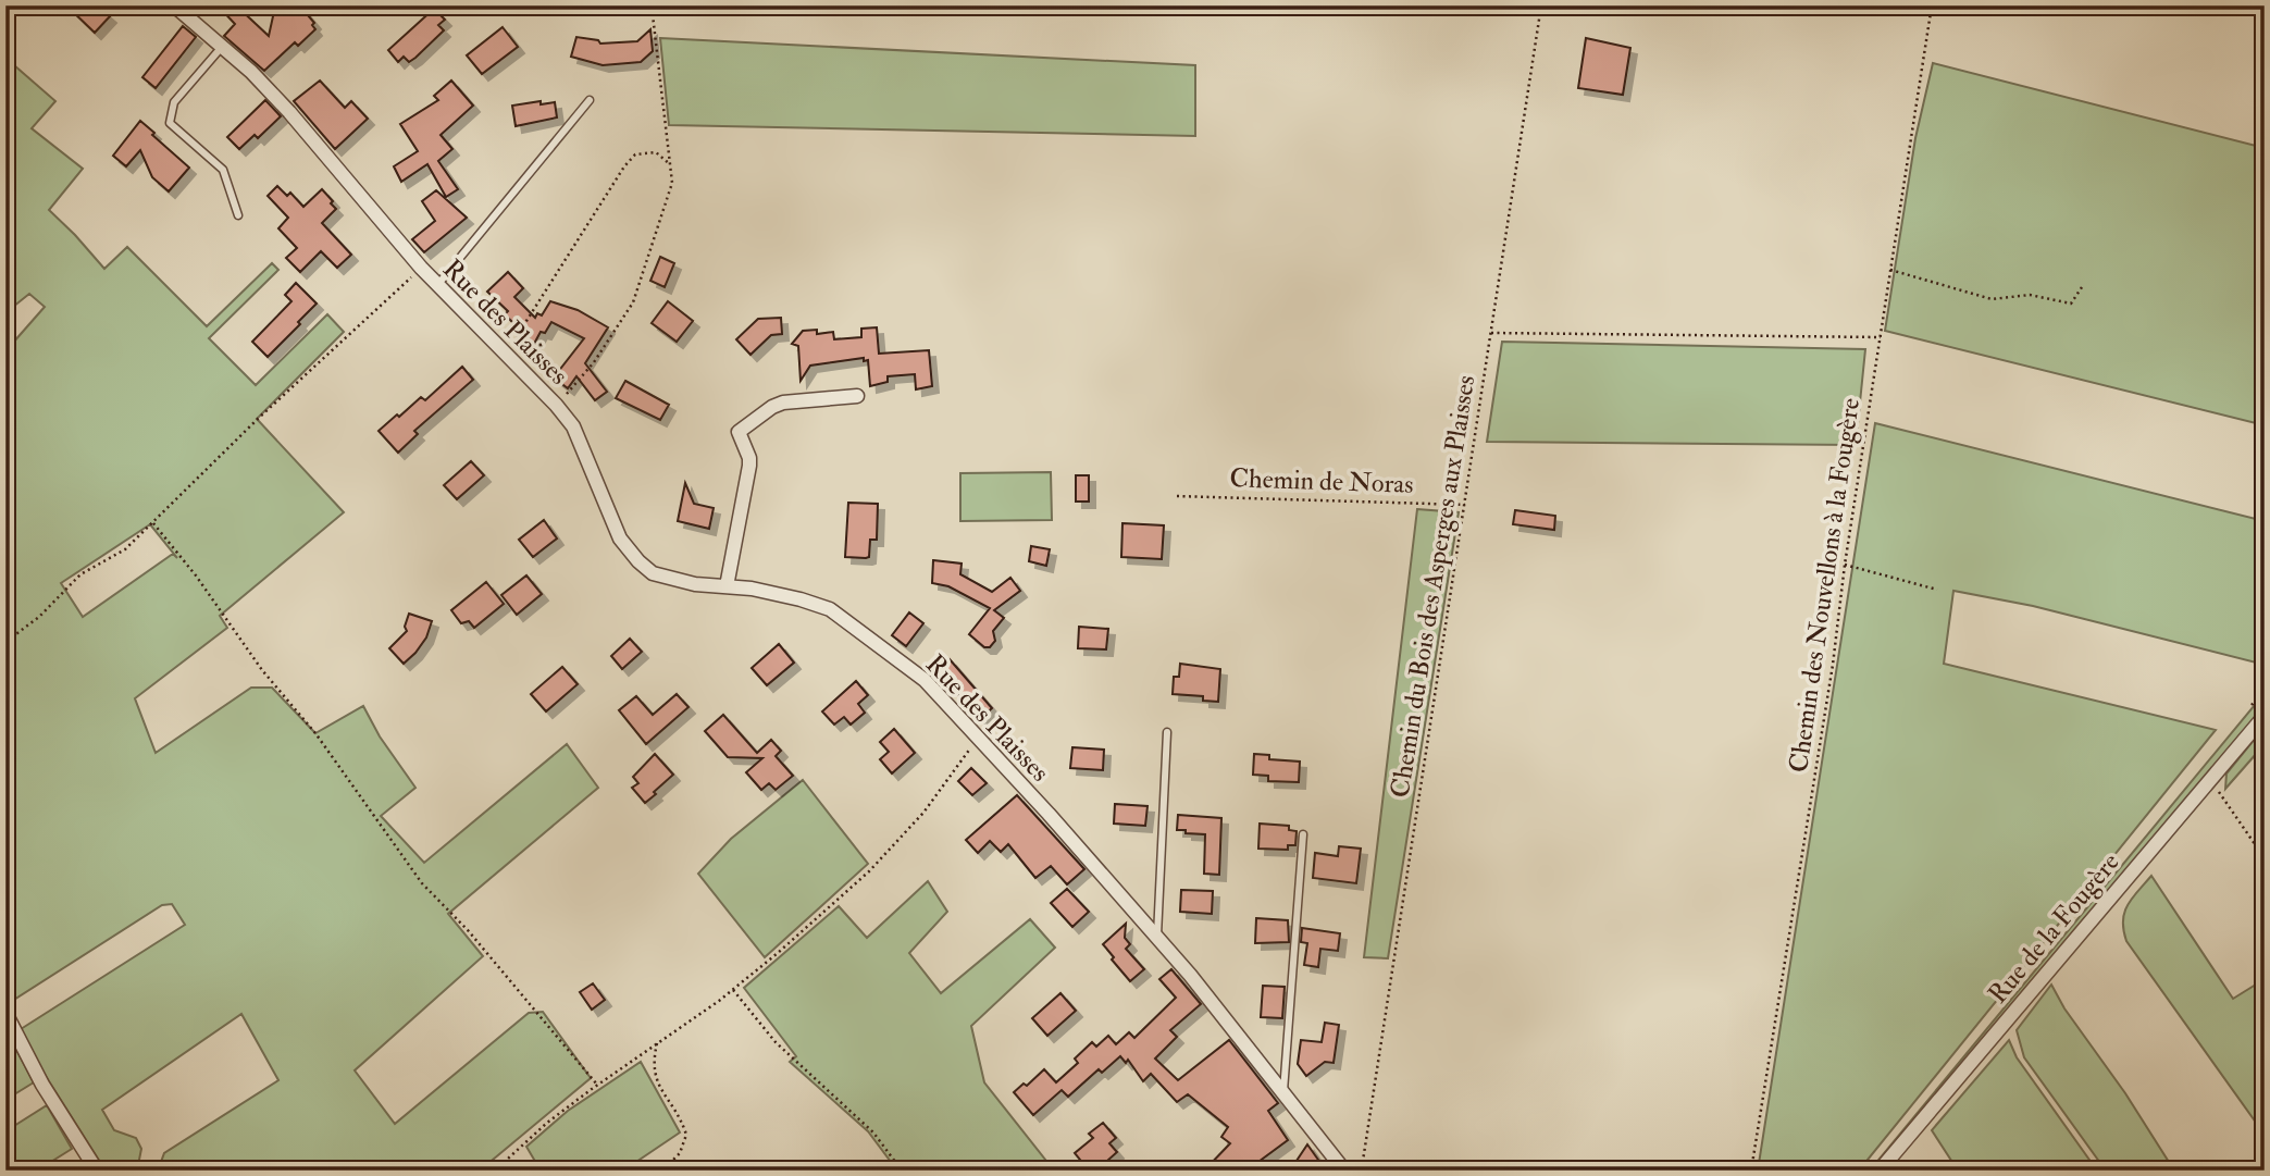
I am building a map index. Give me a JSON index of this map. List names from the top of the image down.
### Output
{
  "streets": {
    "street": ["Rue des Plaisses", "Rue de la Fougère"],
    "path": ["Chemin de Noras", "Chemin des Nouvellons à la Fougère", "Chemin du Bois des Asperges aux Plaisses"]
  },
  "crossings": [
    ["Chemin de Noras", "Chemin du Bois des Asperges aux Plaisses"]
  ]
}
